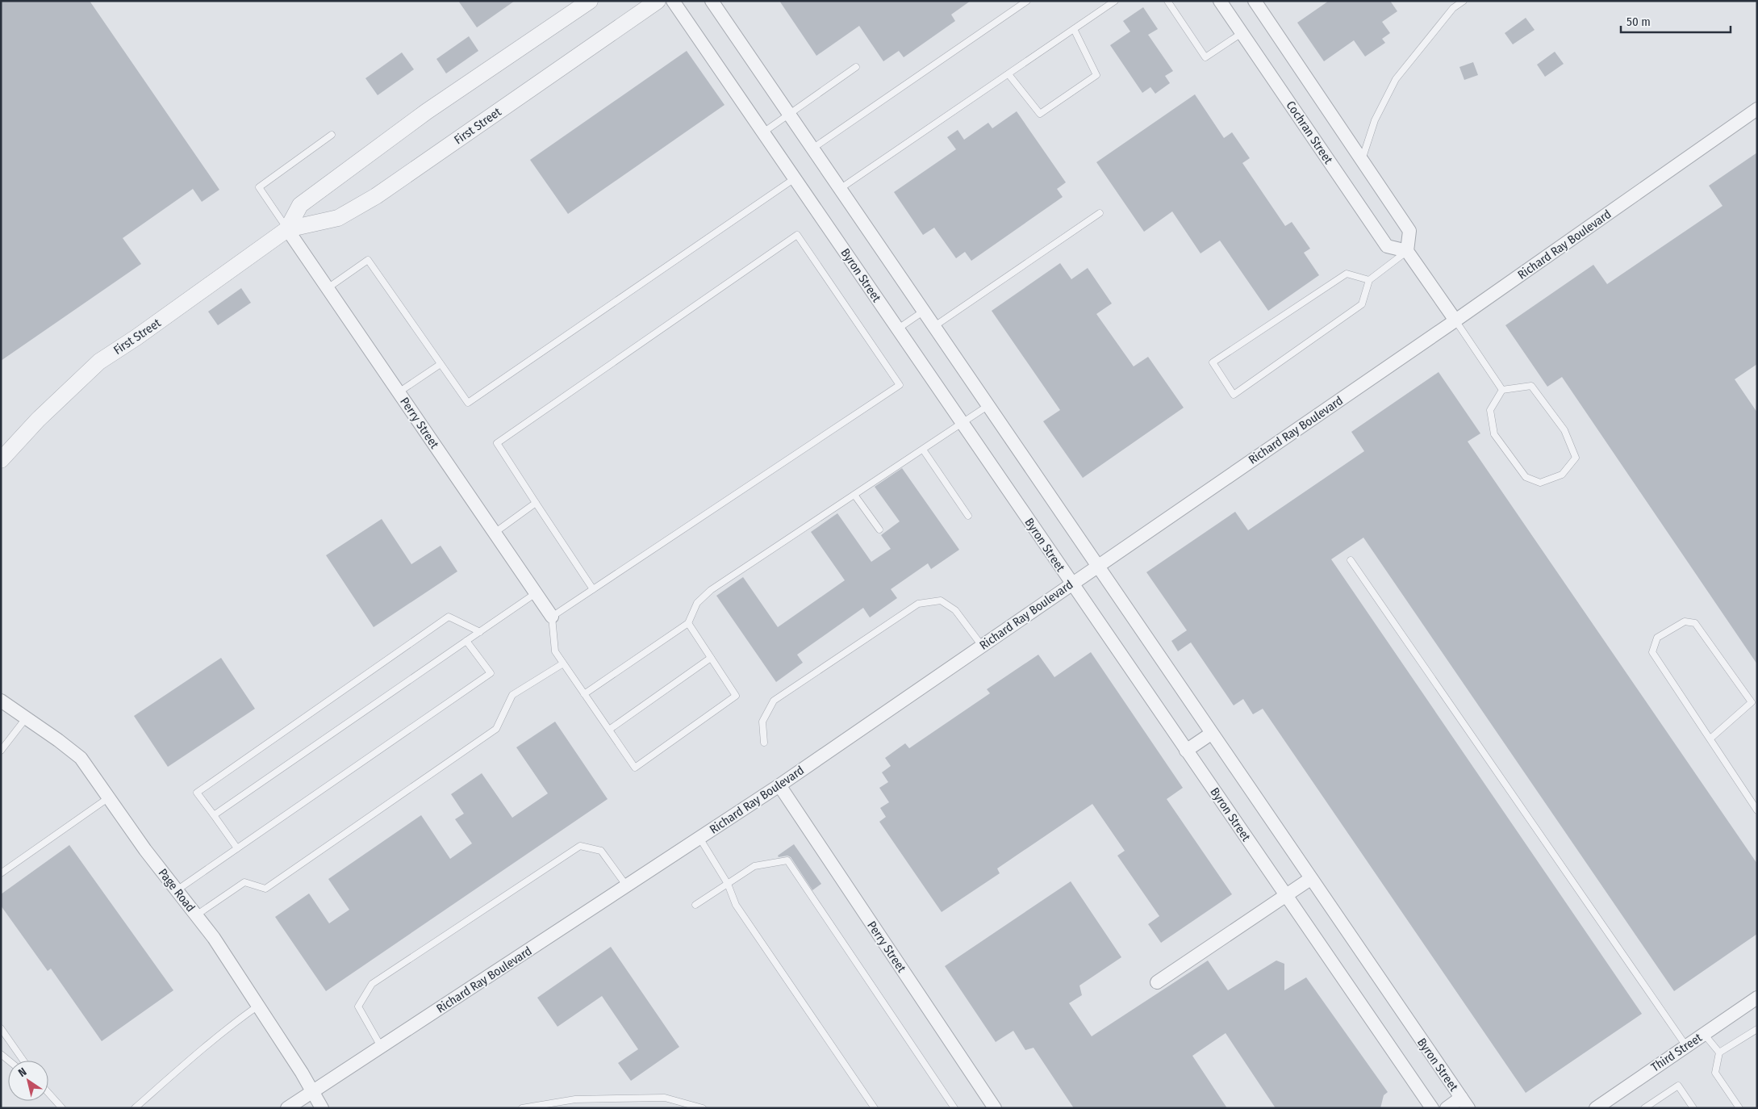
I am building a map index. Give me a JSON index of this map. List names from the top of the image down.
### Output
{
  "streets": {
    "street": [
      "First Street",
      "Cochran Street",
      "Richard Ray Boulevard",
      "Byron Street",
      "Perry Street",
      "Page Road",
      "Third Street"
    ]
  },
  "crossings": [
    ["First Street", "Perry Street"],
    ["Richard Ray Boulevard", "Byron Street"],
    ["Richard Ray Boulevard", "Perry Street"],
    ["Richard Ray Boulevard", "Page Road"]
  ],
  "scale_bar": "50 m",
  "north": "top left"
}
